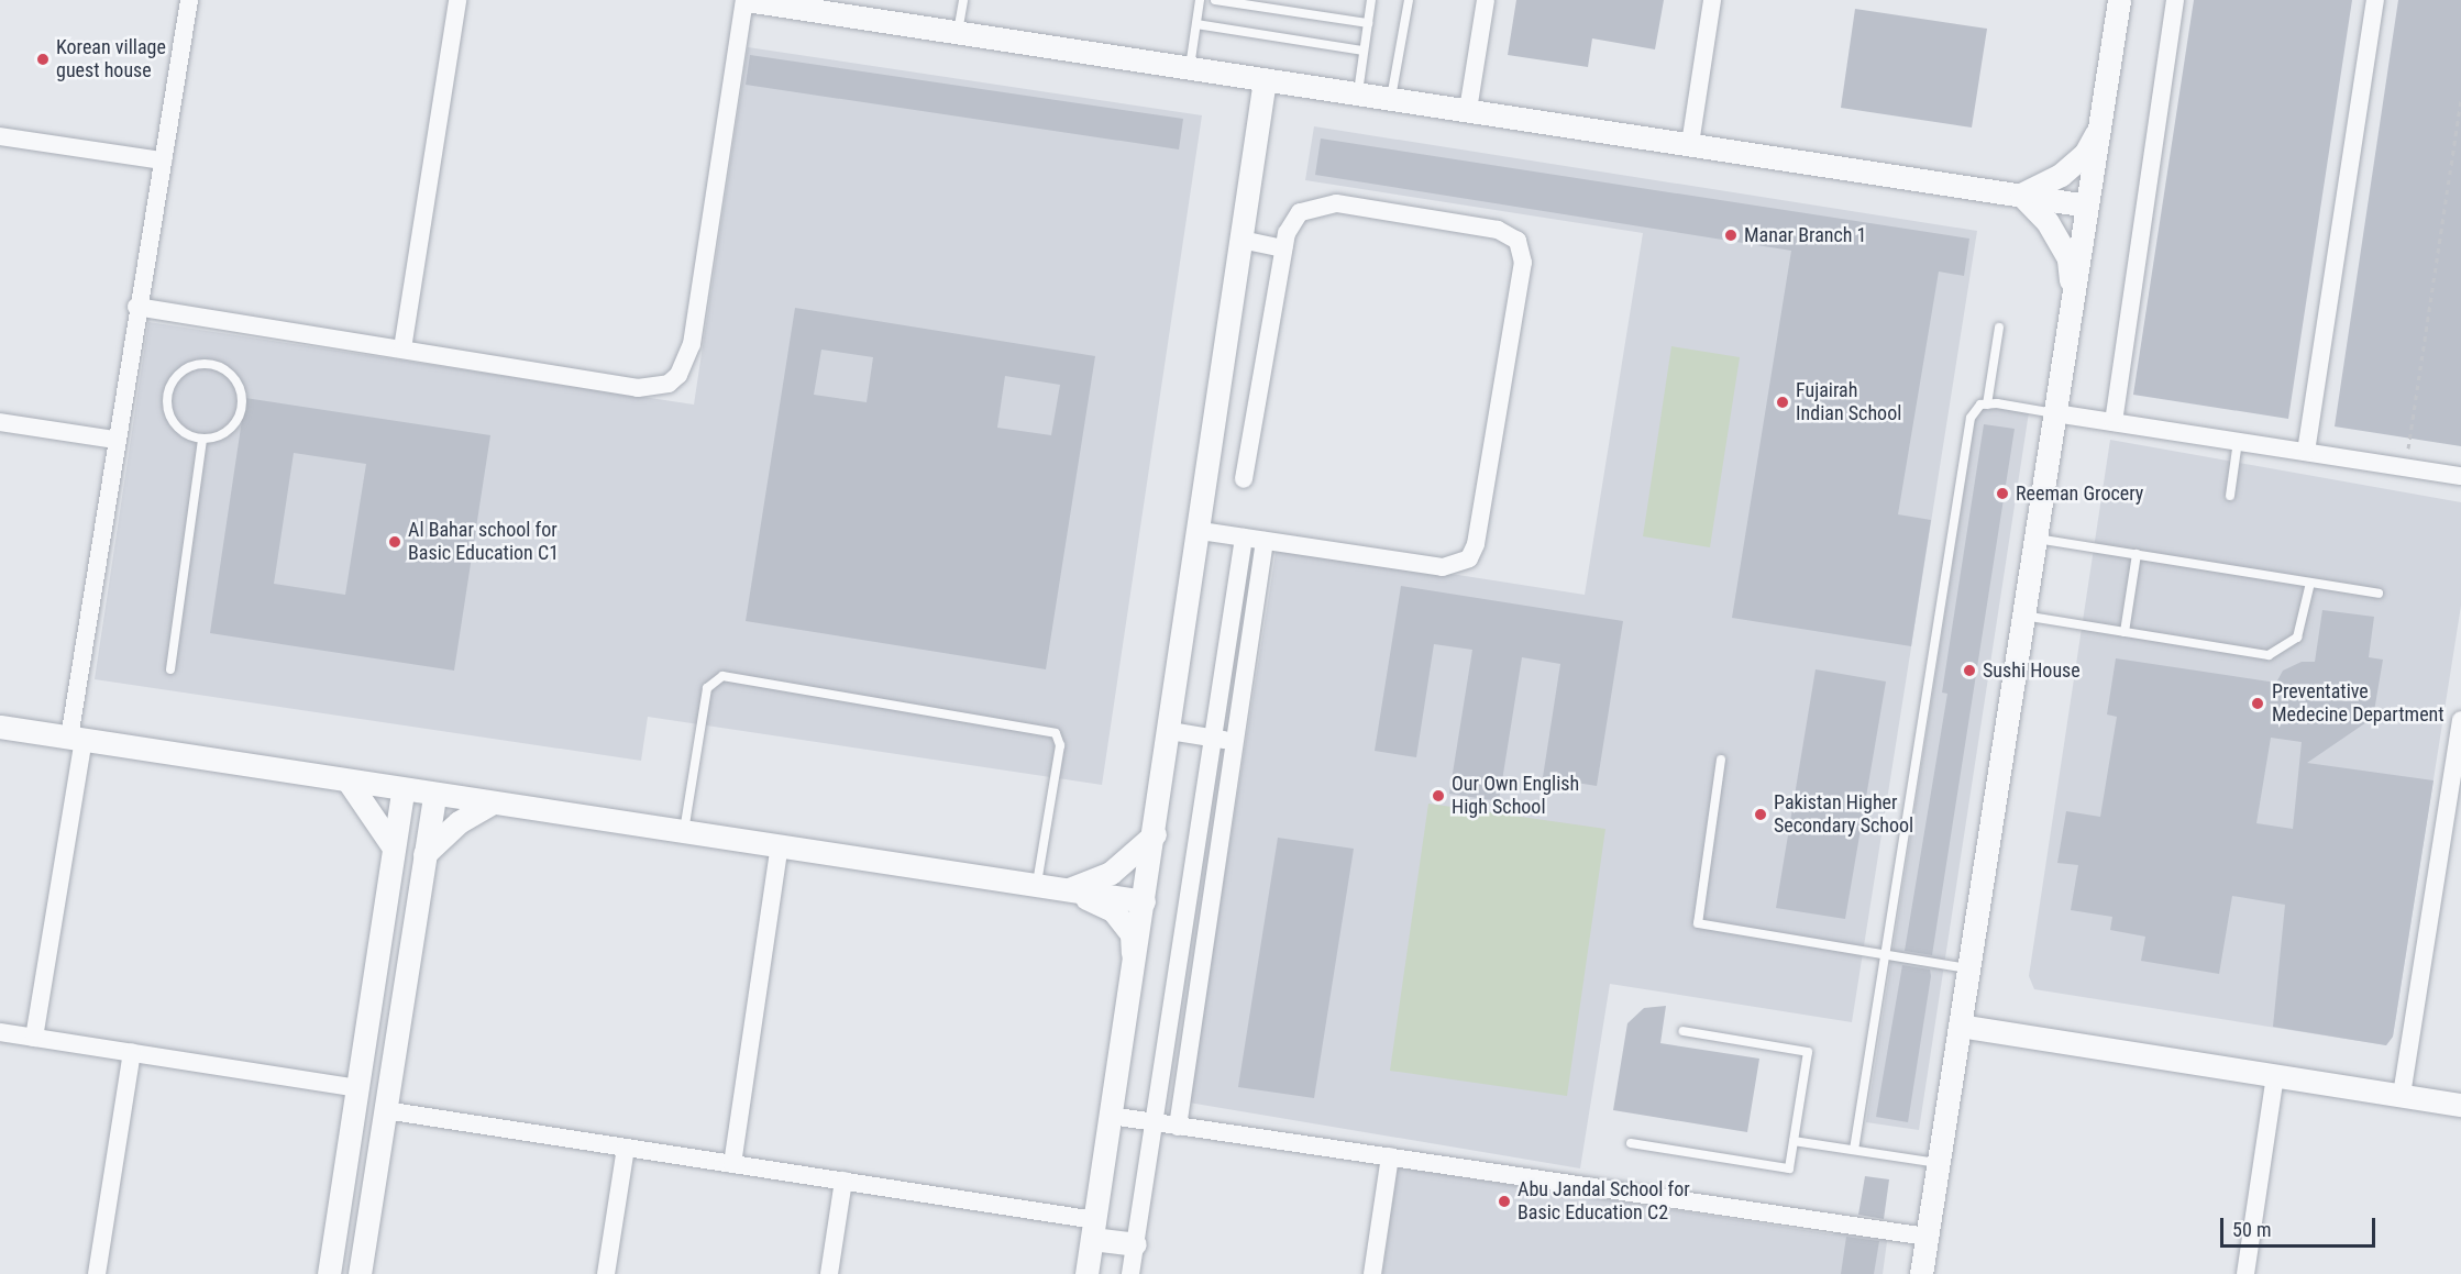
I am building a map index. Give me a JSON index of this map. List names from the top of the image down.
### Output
{
  "places": [
    "Korean village guest house",
    "Manar Branch 1",
    "Fujairah Indian School",
    "Reeman Grocery",
    "Al Bahar school for Basic Education C1",
    "Sushi House",
    "Preventative Medecine Department",
    "Our Own English High School",
    "Pakistan Higher Secondary School",
    "Abu Jandal School for Basic Education C2"
  ],
  "scale_bar": "50 m"
}
